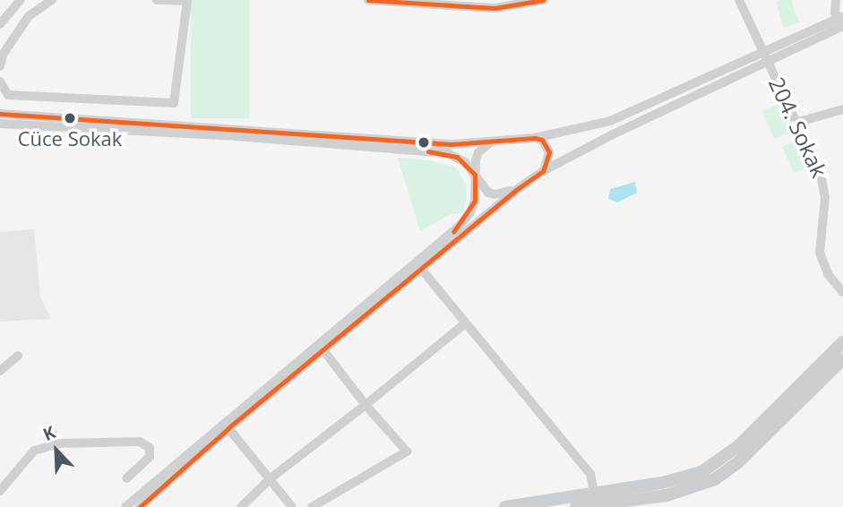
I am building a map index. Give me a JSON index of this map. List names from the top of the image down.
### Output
{
  "streets": {
    "street": ["204. Sokak"]
  },
  "places": ["Cüce Sokak"],
  "north": "top left"
}
